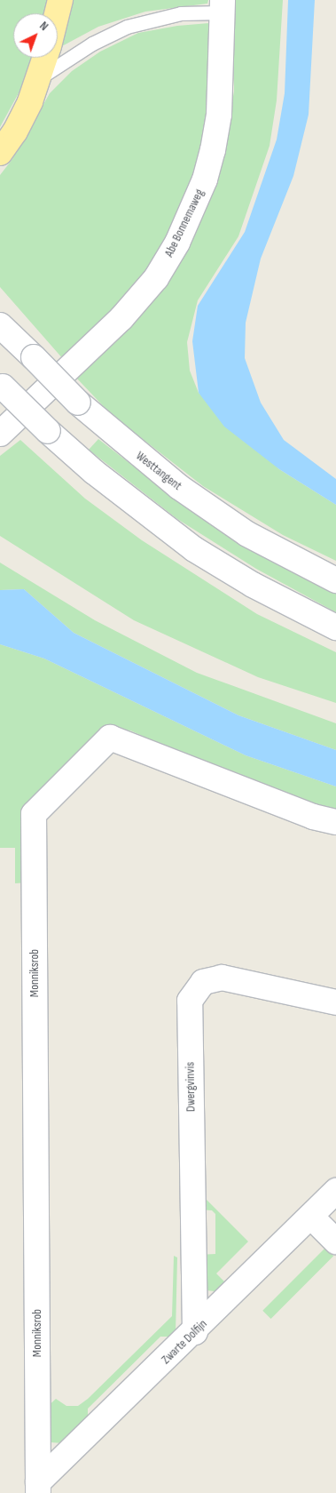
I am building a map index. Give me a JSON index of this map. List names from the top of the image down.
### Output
{
  "streets": {
    "street": [
      "Abe Bonnemaweg",
      "Westtangent",
      "Monniksrob",
      "Dwergvinvis",
      "Zwarte Dolfijn"
    ]
  },
  "crossings": [
    ["Monniksrob", "Zwarte Dolfijn"],
    ["Dwergvinvis", "Zwarte Dolfijn"]
  ],
  "north": "top right"
}
